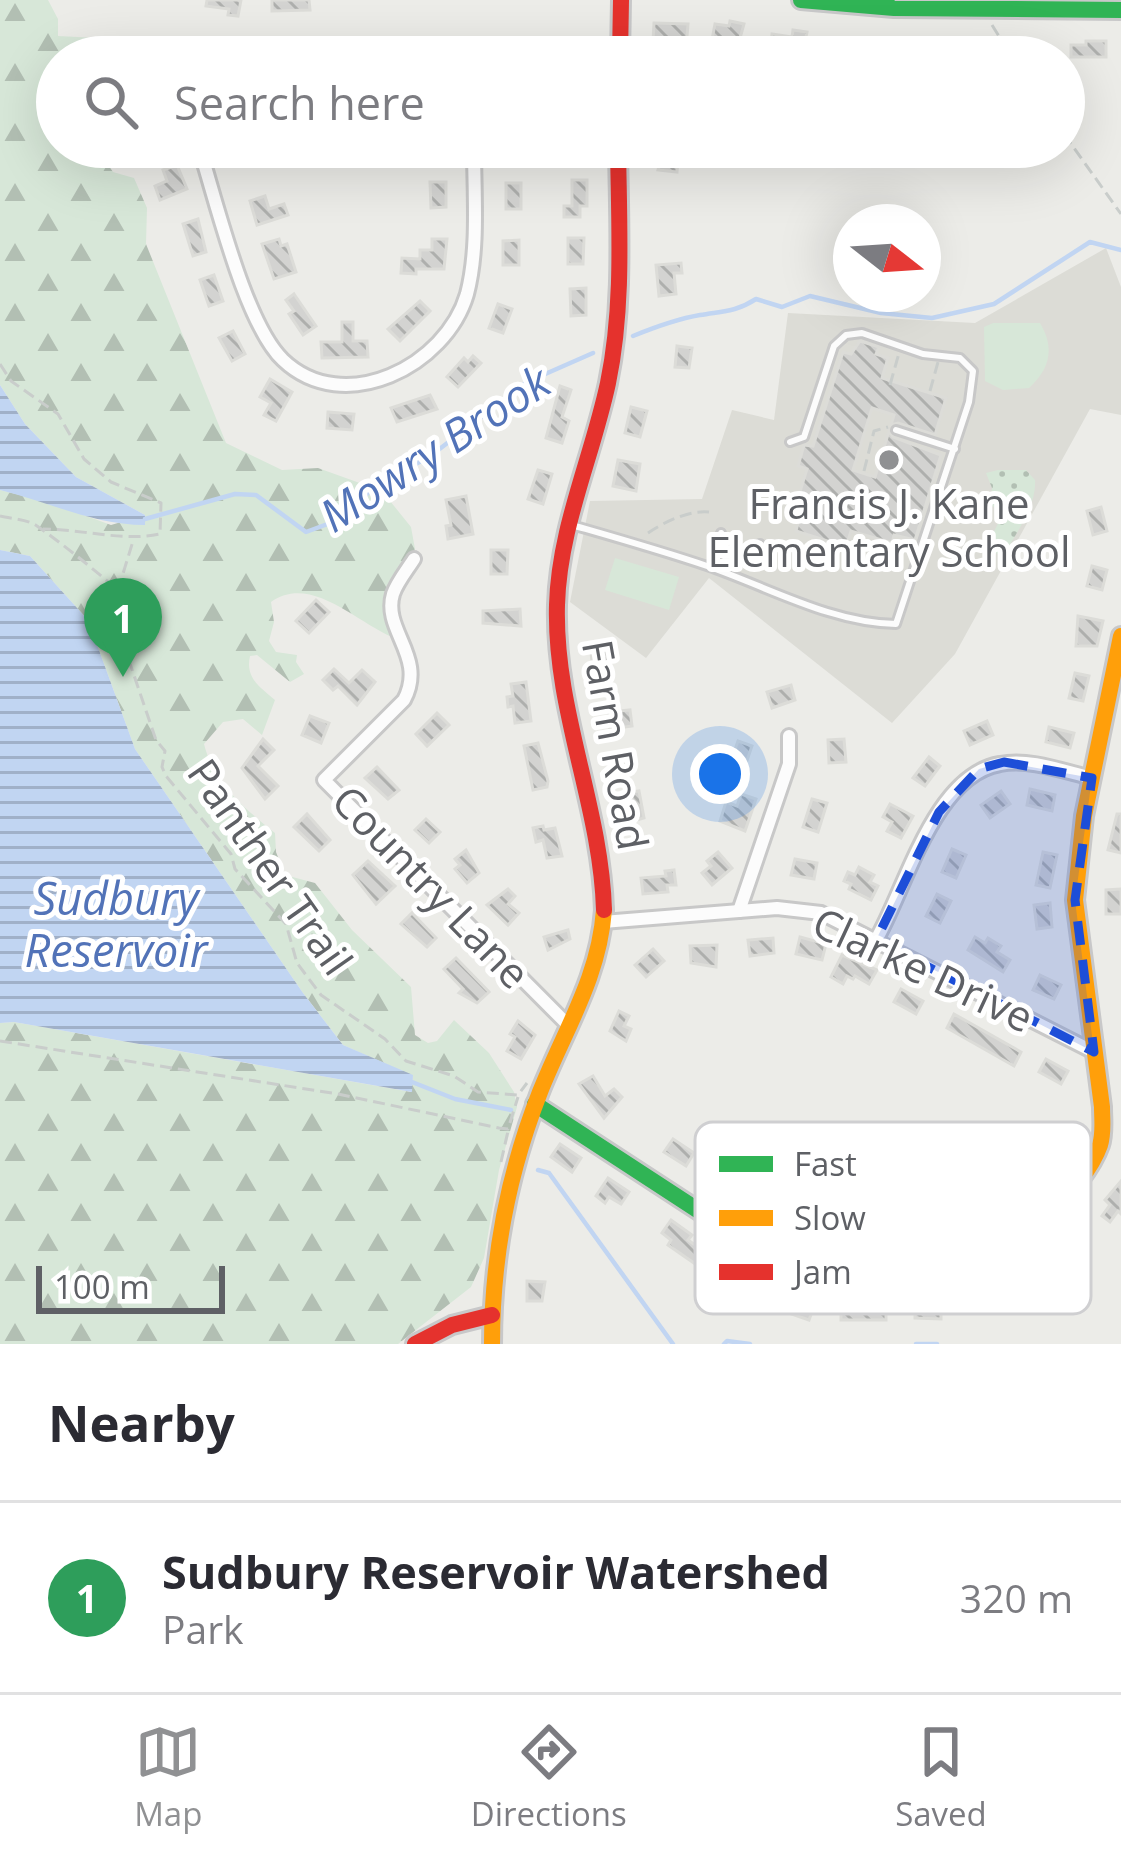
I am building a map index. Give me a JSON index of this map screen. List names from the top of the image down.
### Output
{
  "streets": {
    "street": ["Farm Road", "Country Lane", "Clarke Drive"],
    "path": ["Panther Trail"]
  },
  "crossings": [
    ["Farm Road", "Country Lane"],
    ["Farm Road", "Clarke Drive"]
  ],
  "water": ["Mowry Brook", "Sudbury Reservoir"],
  "places": ["Francis J. Kane Elementary School"],
  "legend": ["Fast", "Slow", "Jam"],
  "scale_bar": "100 m",
  "north": "right",
  "page": {
    "search": "Search here",
    "pins": "1",
    "scale": "100 m",
    "heading": "Nearby",
    "list": [
      {
        "mark": "1",
        "name": "Sudbury Reservoir Watershed",
        "note": "Park",
        "value": "320 m"
      }
    ],
    "nav": ["Map", "Directions", "Saved"]
  }
}
